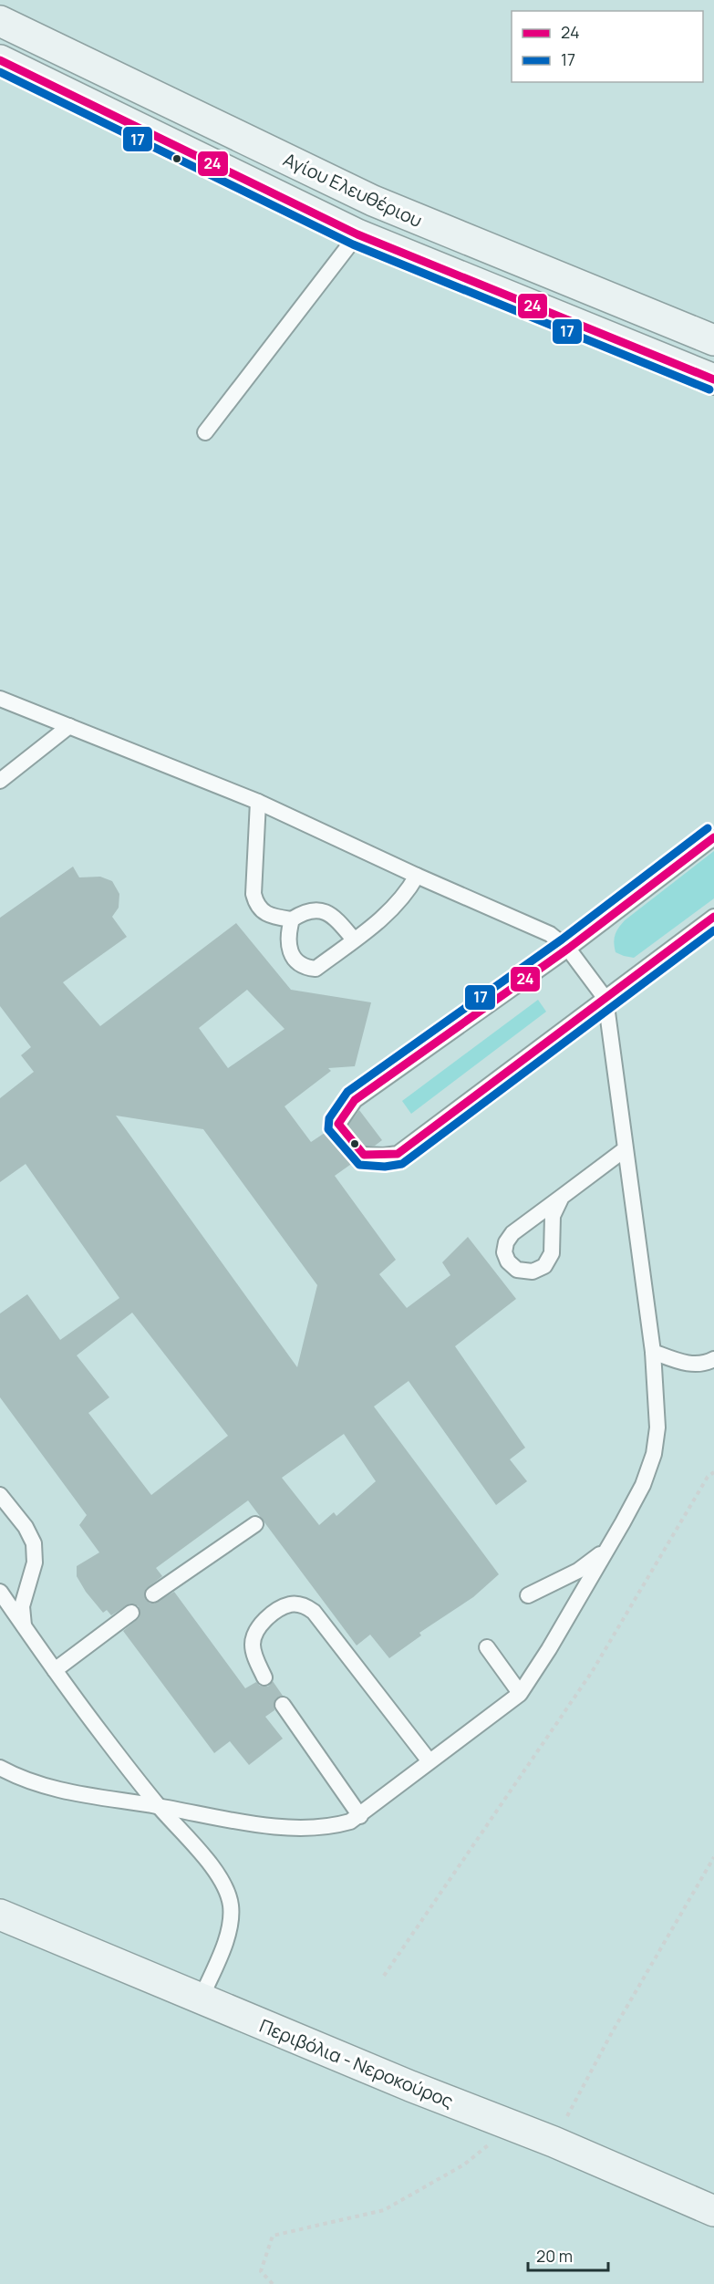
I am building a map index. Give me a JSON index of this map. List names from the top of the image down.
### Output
{
  "streets": {
    "main road": ["Αγίου Ελευθέριου", "Περιβόλια - Νεροκούρος"]
  },
  "lines": ["transit line 24", "transit line 17"],
  "legend": ["24", "17"],
  "scale_bar": "20 m"
}
